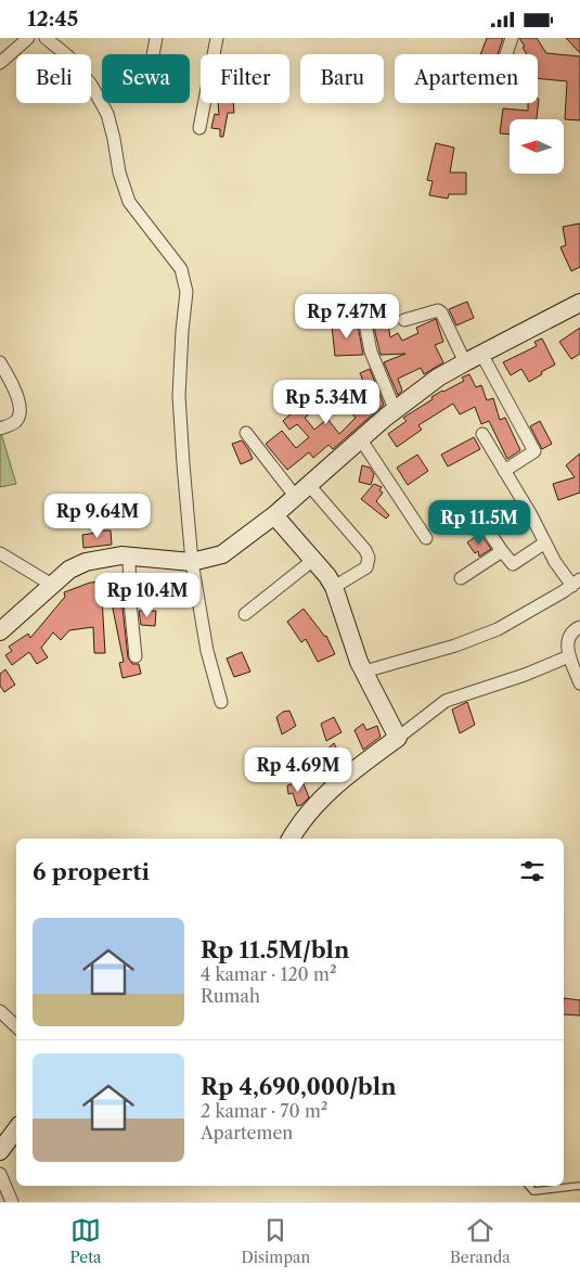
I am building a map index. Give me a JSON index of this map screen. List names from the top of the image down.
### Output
{
  "north": "left",
  "page": {
    "status": "12:45",
    "chip": [
      "Beli",
      "Sewa",
      "Filter",
      "Baru",
      "Apartemen"
    ],
    "price": [
      "Rp 7.47M",
      "Rp 5.34M",
      "Rp 9.64M",
      "Rp 11.5M",
      "Rp 10.4M",
      "Rp 4.69M"
    ],
    "heading": "6 properti",
    "list": [
      {
        "name": "Rp 11.5M/bln",
        "note": "4 kamar · 120 m² · Rumah"
      },
      {
        "name": "Rp 4,690,000/bln",
        "note": "2 kamar · 70 m² · Apartemen"
      }
    ],
    "tabs": ["Peta", "Disimpan", "Beranda"]
  }
}
